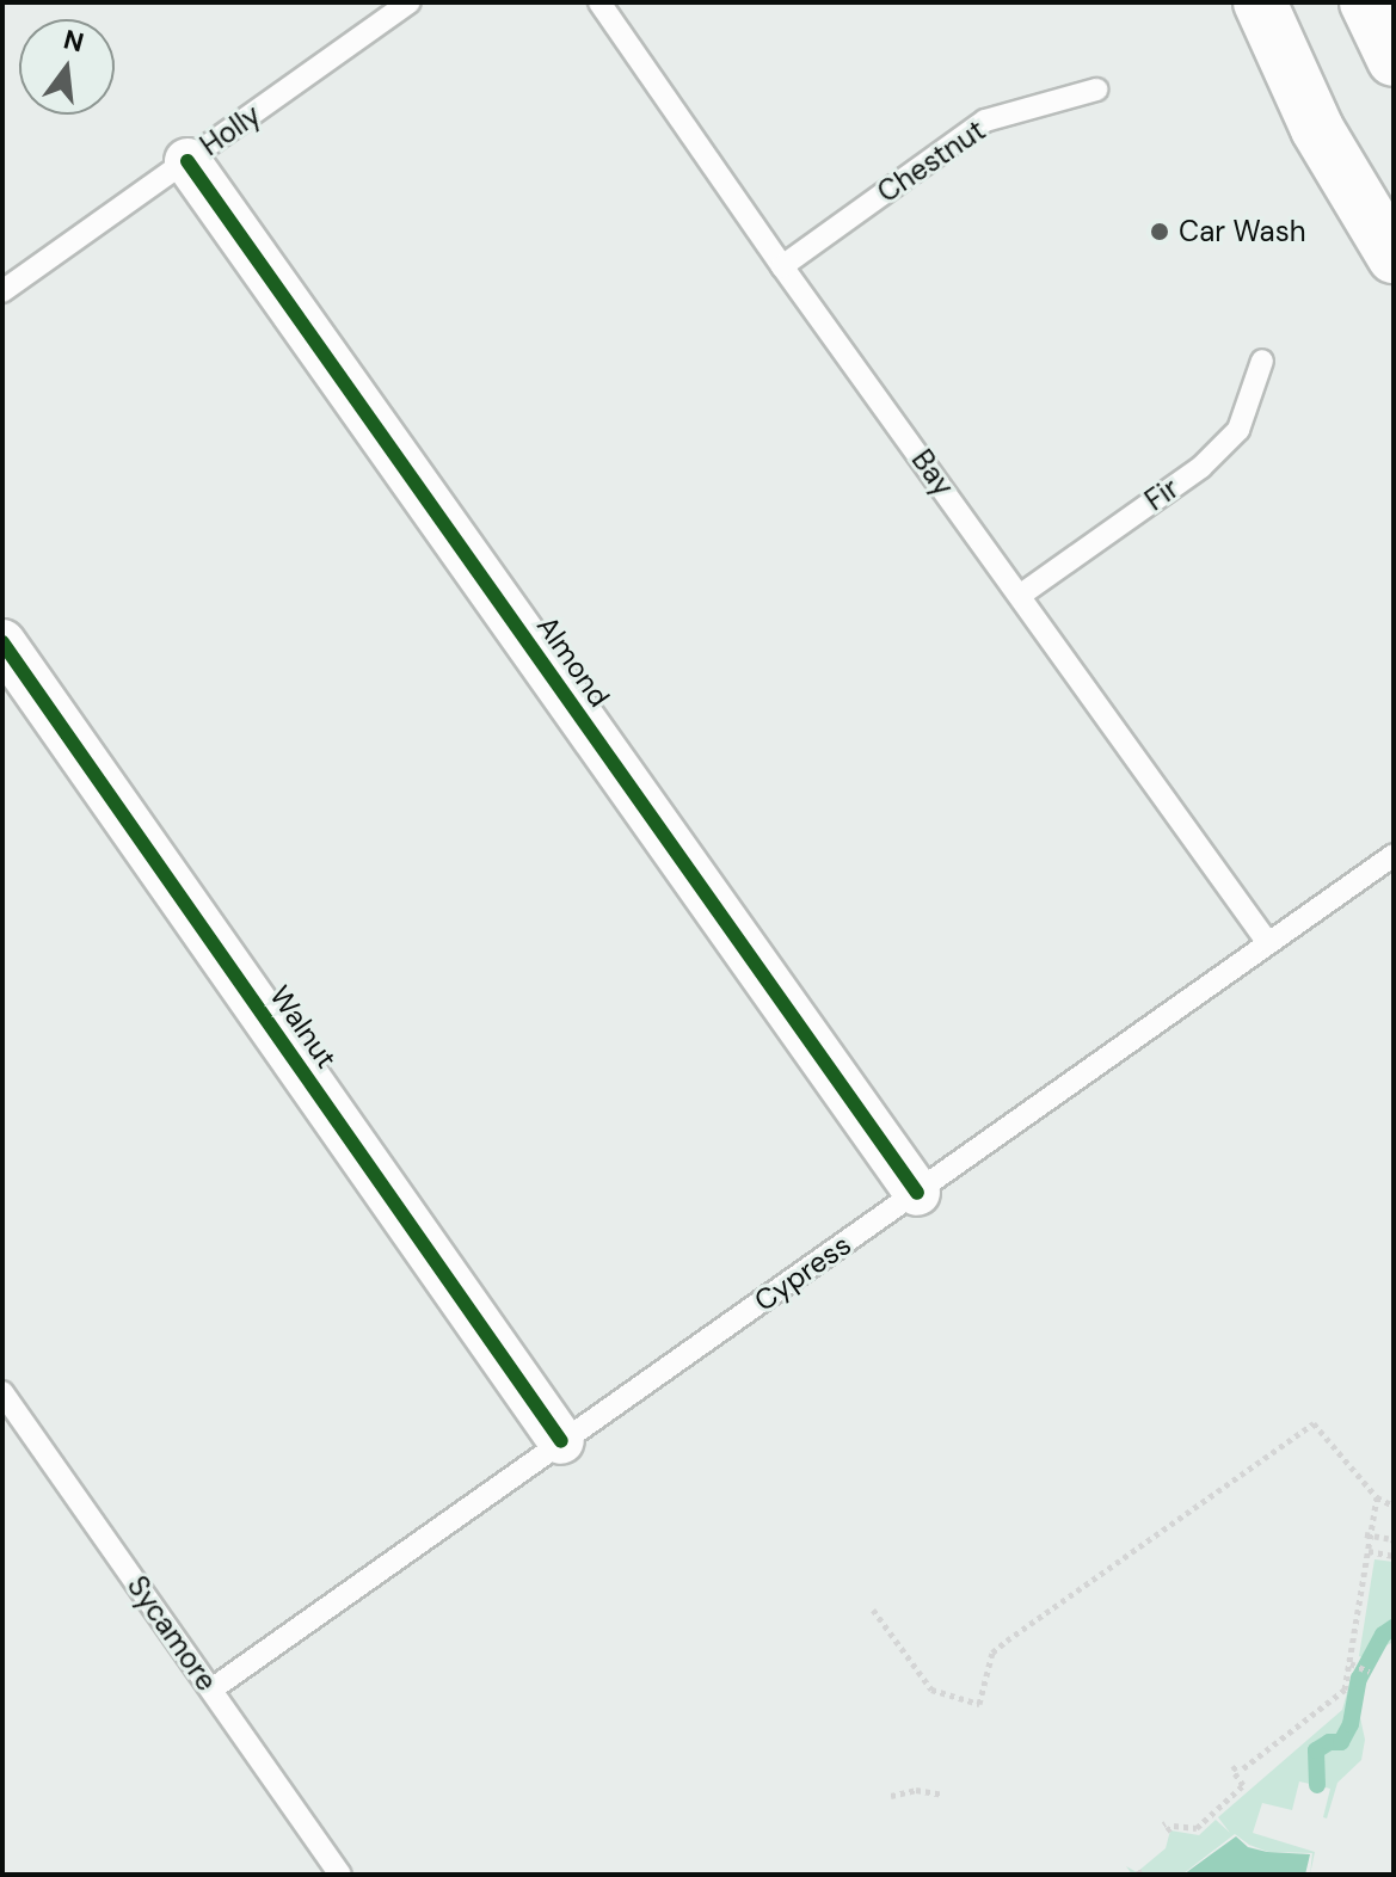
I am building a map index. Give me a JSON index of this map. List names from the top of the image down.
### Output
{
  "streets": {
    "street": ["Almond", "Walnut"],
    "lane": [
      "Holly",
      "Chestnut",
      "Bay",
      "Fir",
      "Cypress",
      "Sycamore"
    ]
  },
  "crossings": [
    ["Holly", "Almond"],
    ["Chestnut", "Bay"],
    ["Bay", "Fir"],
    ["Bay", "Cypress"],
    ["Almond", "Cypress"],
    ["Walnut", "Cypress"],
    ["Cypress", "Sycamore"]
  ],
  "places": ["Car Wash"],
  "north": "top"
}
